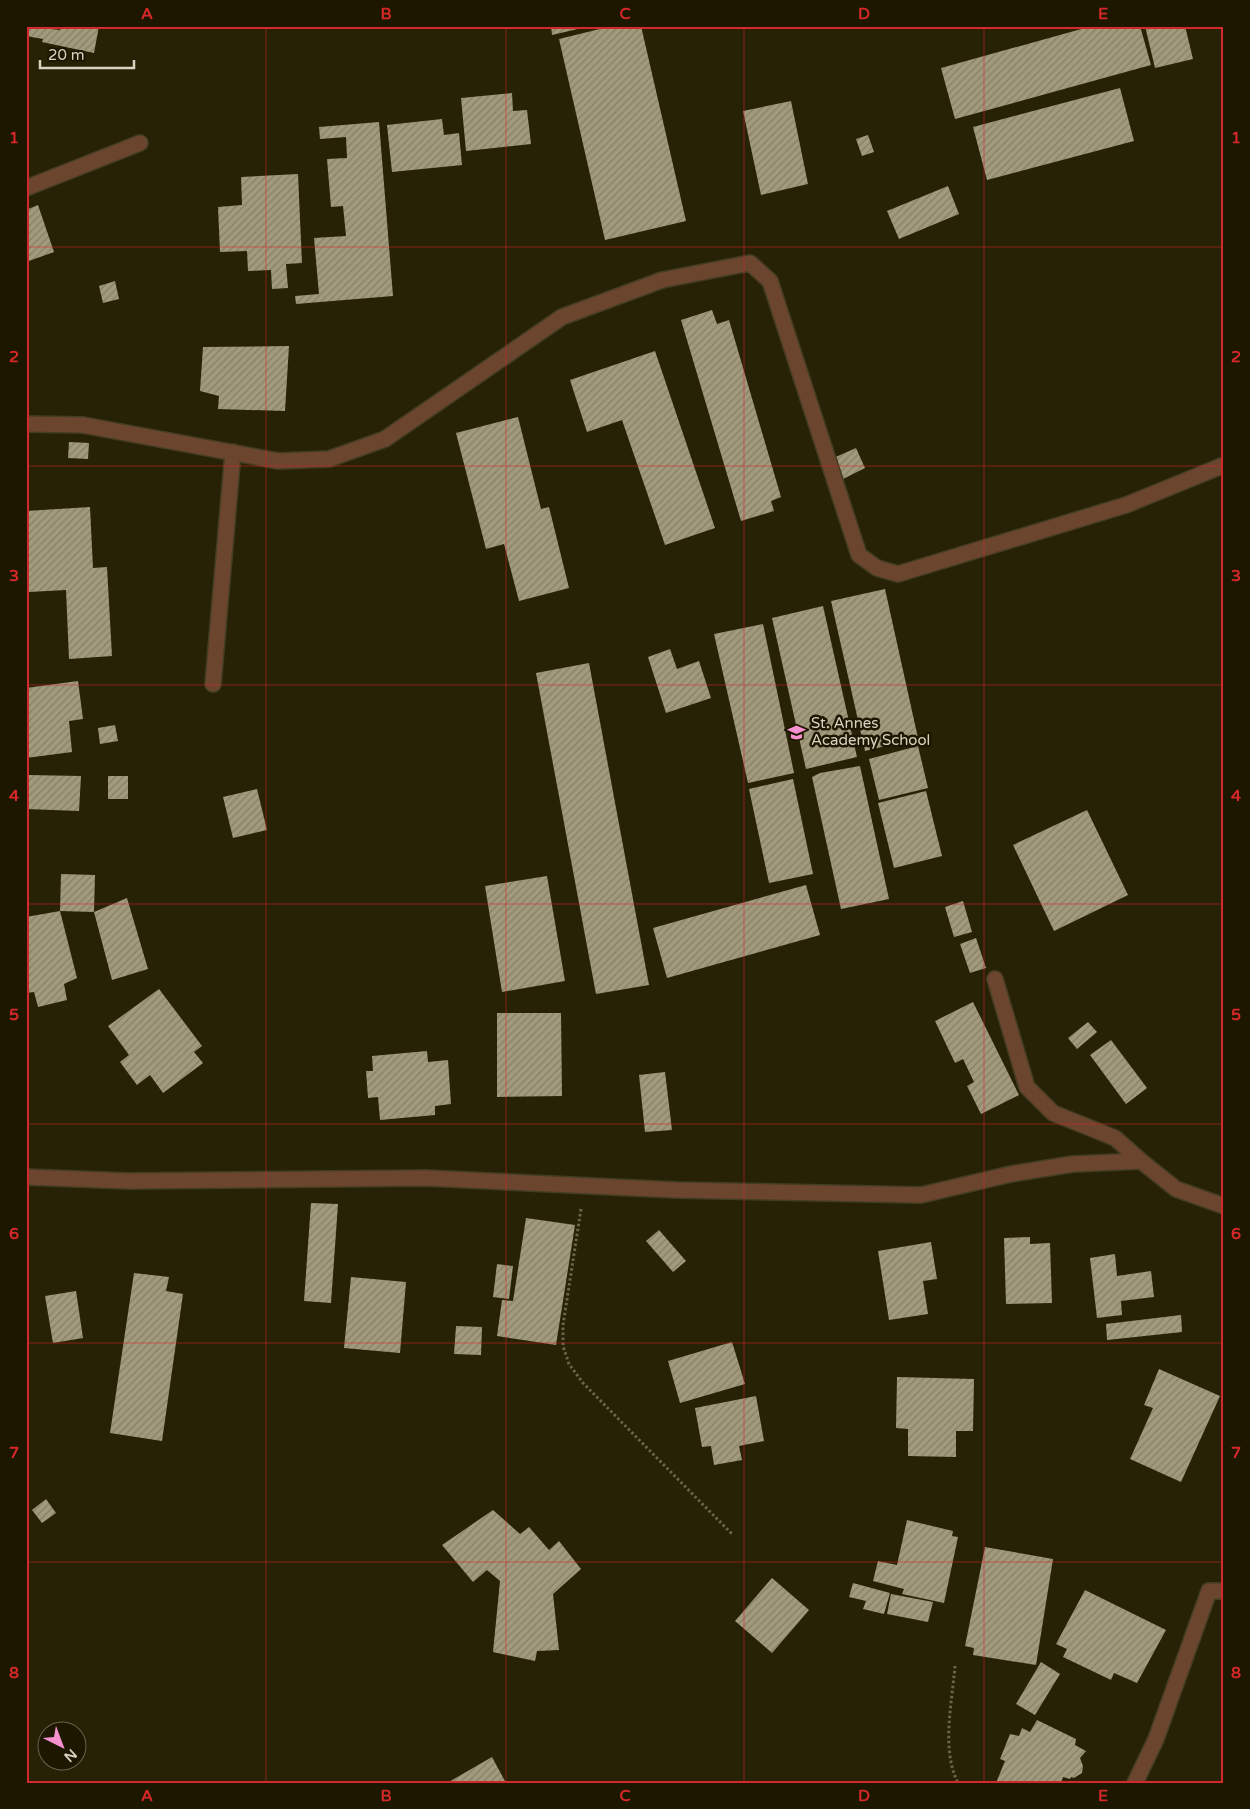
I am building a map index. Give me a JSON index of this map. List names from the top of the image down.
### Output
{
  "places": {
    "school or university": ["St. Annes Academy School"]
  },
  "scale_bar": "20 m",
  "north": "bottom right",
  "grid": {
    "columns": [
      "A",
      "B",
      "C",
      "D",
      "E"
    ],
    "rows": [
      "1",
      "2",
      "3",
      "4",
      "5",
      "6",
      "7",
      "8"
    ]
  }
}
